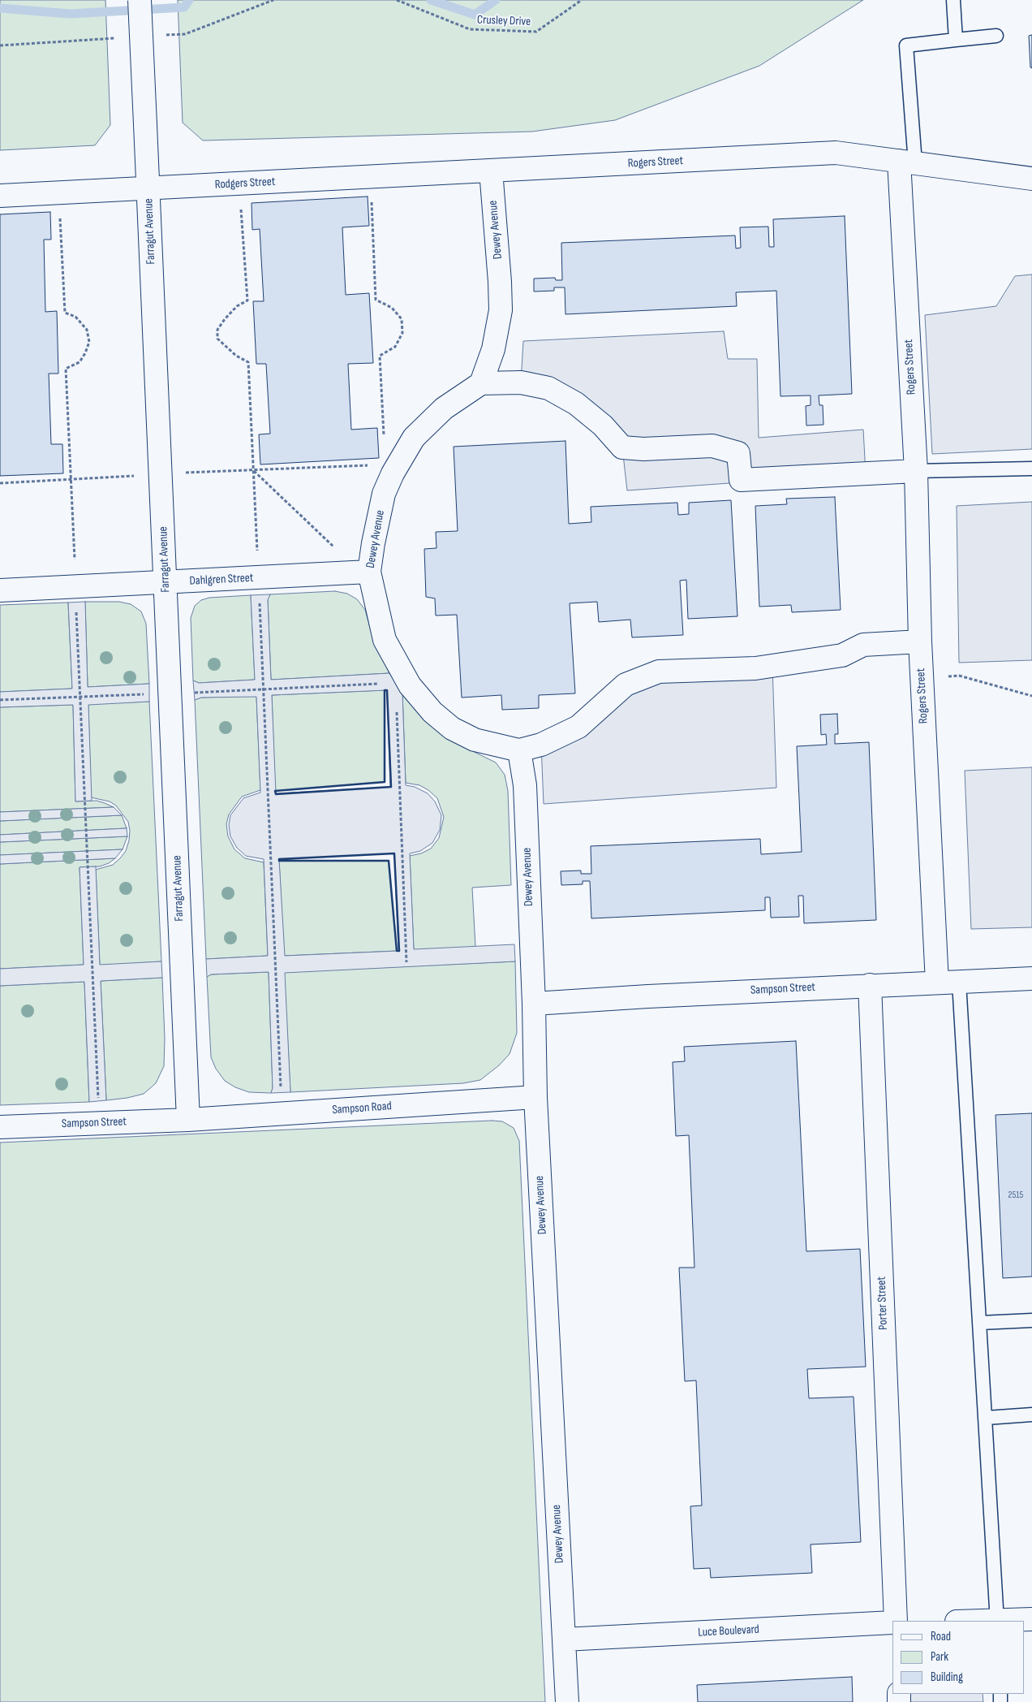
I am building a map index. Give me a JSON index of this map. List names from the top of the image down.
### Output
{
  "streets": {
    "street": [
      "Rogers Street",
      "Rodgers Street",
      "Dewey Avenue",
      "Farragut Avenue",
      "Dahlgren Street",
      "Sampson Street",
      "Sampson Road",
      "Porter Street",
      "Luce Boulevard"
    ],
    "path": ["Crusley Drive"]
  },
  "crossings": [
    ["Rogers Street", "Rodgers Street"],
    ["Rogers Street", "Dewey Avenue"],
    ["Rogers Street", "Sampson Street"],
    ["Rodgers Street", "Dewey Avenue"],
    ["Rodgers Street", "Farragut Avenue"],
    ["Dewey Avenue", "Dahlgren Street"],
    ["Dewey Avenue", "Sampson Street"],
    ["Dewey Avenue", "Sampson Road"],
    ["Dewey Avenue", "Luce Boulevard"],
    ["Farragut Avenue", "Dahlgren Street"],
    ["Farragut Avenue", "Sampson Street"],
    ["Farragut Avenue", "Sampson Road"],
    ["Sampson Street", "Sampson Road"],
    ["Sampson Street", "Porter Street"]
  ],
  "house_numbers": ["2515"],
  "legend": ["Road", "Park", "Building"]
}
